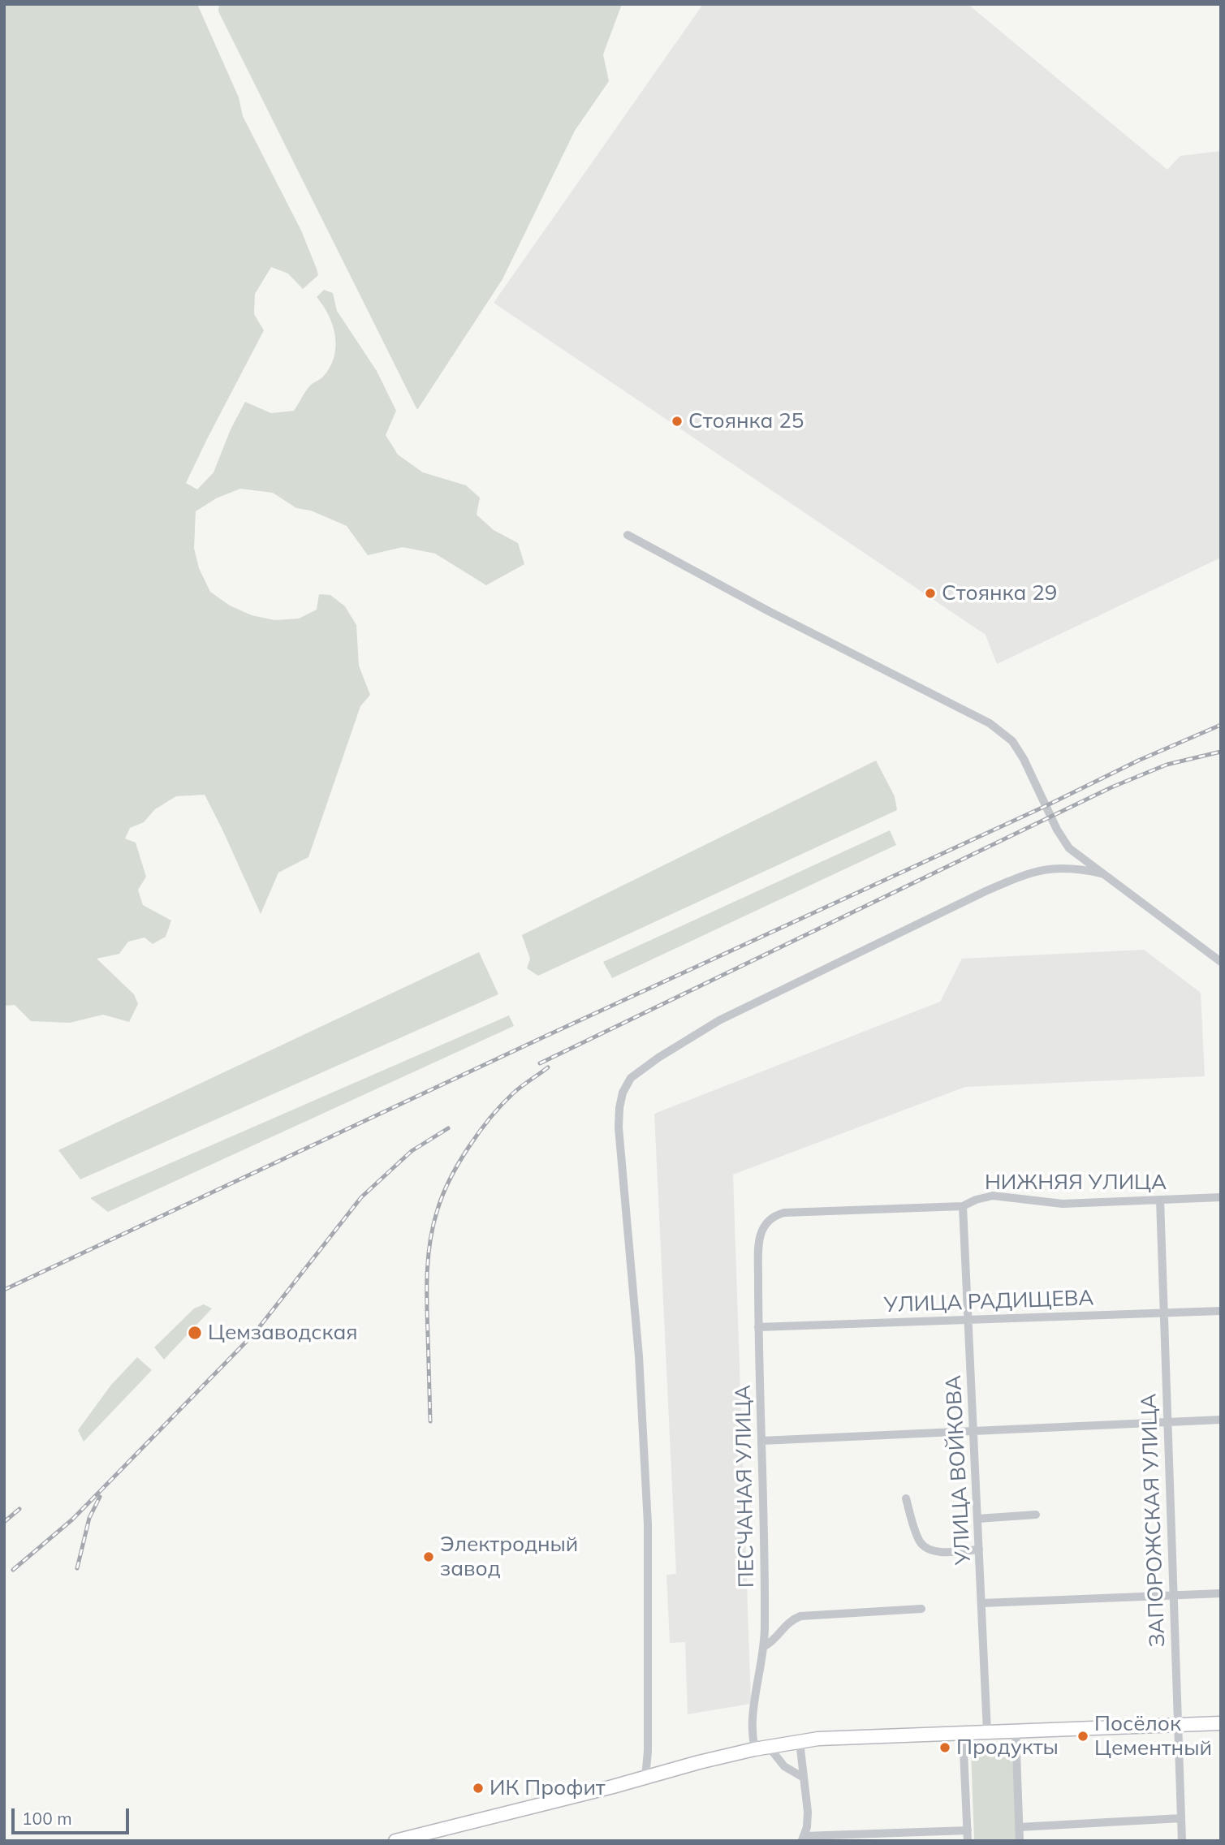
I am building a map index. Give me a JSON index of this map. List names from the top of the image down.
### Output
{
  "streets": {
    "street": [
      "НИЖНЯЯ УЛИЦА",
      "УЛИЦА РАДИЩЕВА",
      "УЛИЦА ВОЙКОВА",
      "ПЕСЧАНАЯ УЛИЦА",
      "ЗАПОРОЖСКАЯ УЛИЦА"
    ]
  },
  "crossings": [
    ["НИЖНЯЯ УЛИЦА", "УЛИЦА ВОЙКОВА"],
    ["НИЖНЯЯ УЛИЦА", "ПЕСЧАНАЯ УЛИЦА"],
    ["НИЖНЯЯ УЛИЦА", "ЗАПОРОЖСКАЯ УЛИЦА"],
    ["УЛИЦА РАДИЩЕВА", "УЛИЦА ВОЙКОВА"],
    ["УЛИЦА РАДИЩЕВА", "ПЕСЧАНАЯ УЛИЦА"],
    ["УЛИЦА РАДИЩЕВА", "ЗАПОРОЖСКАЯ УЛИЦА"]
  ],
  "places": [
    "Стоянка 25",
    "Стоянка 29",
    "Цемзаводская",
    "Электродный завод",
    "Посёлок Цементный",
    "Продукты",
    "ИК Профит"
  ],
  "scale_bar": "100 m"
}
